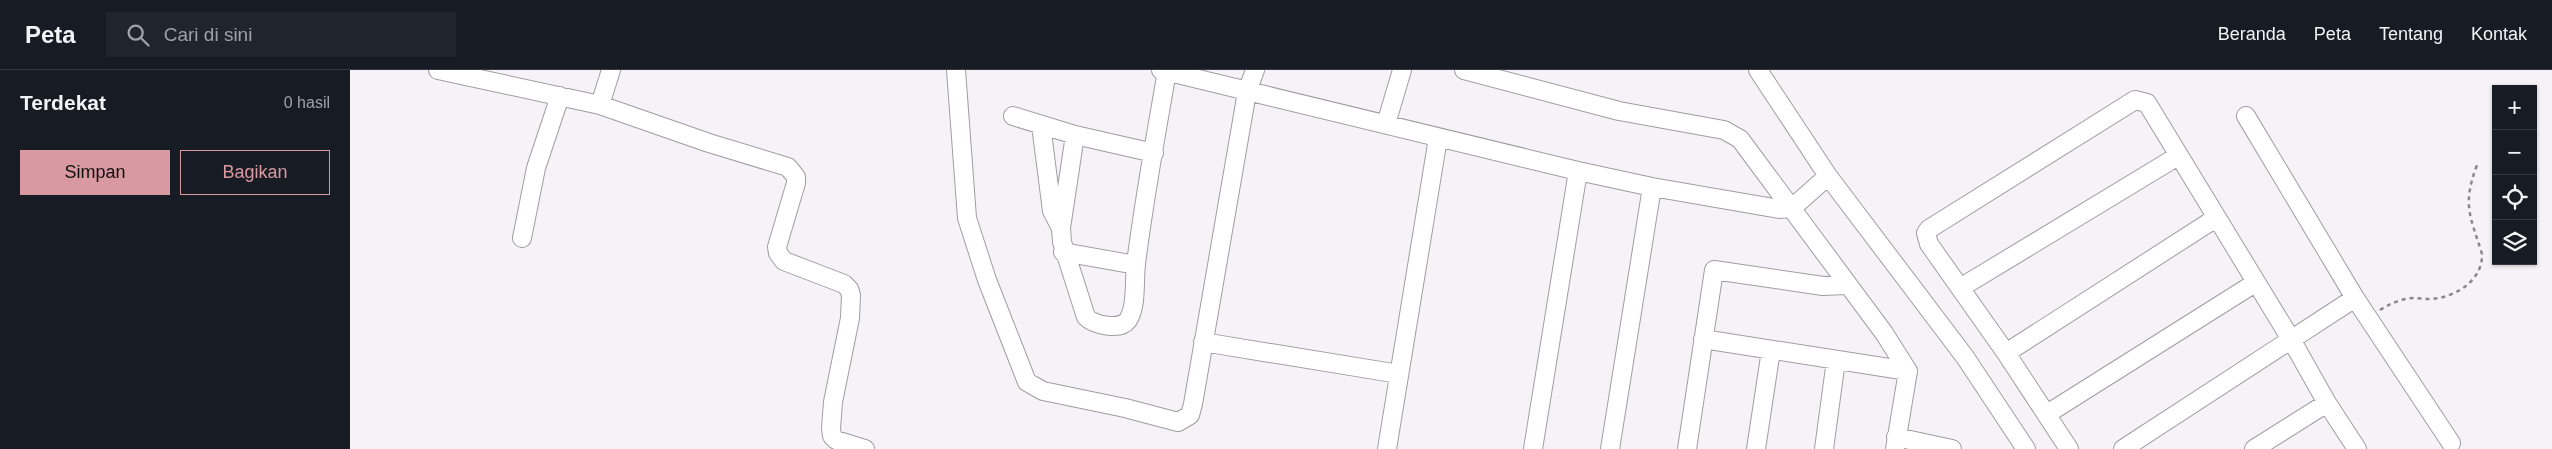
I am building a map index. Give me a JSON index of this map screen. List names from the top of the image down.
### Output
{
  "page": {
    "header": "Peta",
    "search": "Cari di sini",
    "nav": [
      "Beranda",
      "Peta",
      "Tentang",
      "Kontak"
    ],
    "heading": ["Terdekat", "0 hasil"],
    "map_buttons": ["+", "−"],
    "buttons": ["Simpan", "Bagikan"]
  }
}
